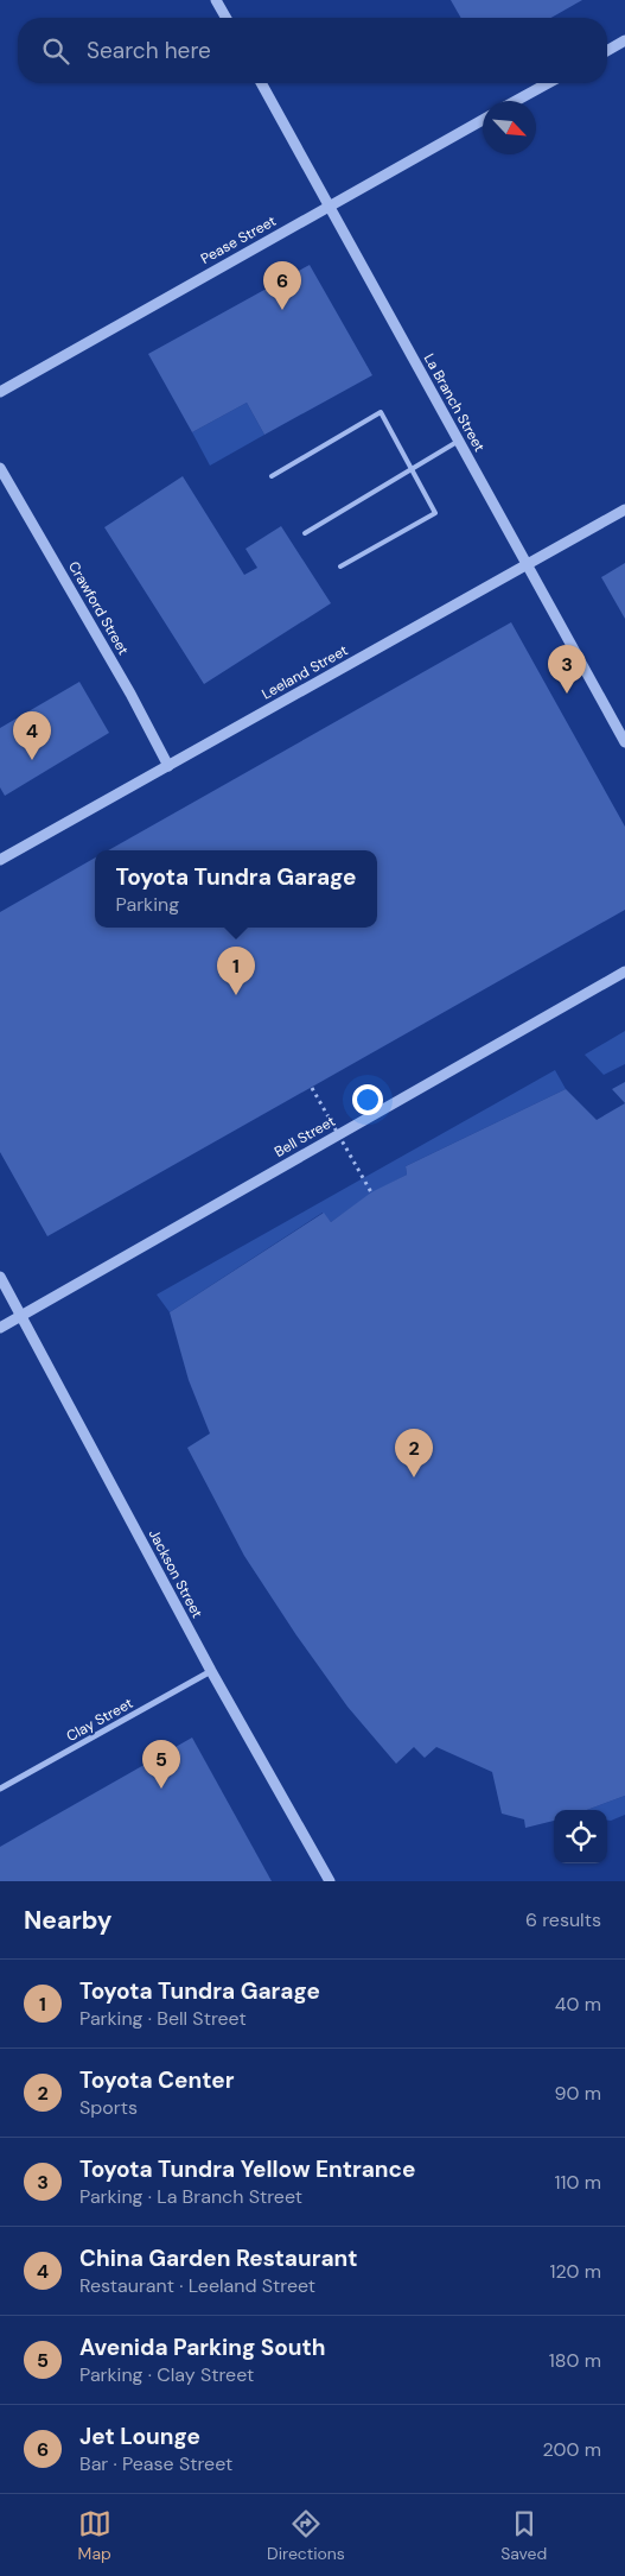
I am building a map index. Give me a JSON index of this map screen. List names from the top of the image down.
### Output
{
  "streets": {
    "street": [
      "Pease Street",
      "La Branch Street",
      "Crawford Street",
      "Leeland Street",
      "Bell Street",
      "Jackson Street",
      "Clay Street"
    ]
  },
  "crossings": [
    ["Pease Street", "La Branch Street"],
    ["La Branch Street", "Leeland Street"],
    ["Crawford Street", "Leeland Street"],
    ["Bell Street", "Jackson Street"],
    ["Jackson Street", "Clay Street"]
  ],
  "north": "bottom right",
  "page": {
    "search": "Search here",
    "pins": [
      "6",
      "3",
      "4",
      "1",
      "2",
      "5"
    ],
    "popup": ["Toyota Tundra Garage", "Parking"],
    "heading": ["Nearby", "6 results"],
    "list": [
      {
        "mark": "1",
        "name": "Toyota Tundra Garage",
        "note": "Parking · Bell Street",
        "value": "40 m"
      },
      {
        "mark": "2",
        "name": "Toyota Center",
        "note": "Sports",
        "value": "90 m"
      },
      {
        "mark": "3",
        "name": "Toyota Tundra Yellow Entrance",
        "note": "Parking · La Branch Street",
        "value": "110 m"
      },
      {
        "mark": "4",
        "name": "China Garden Restaurant",
        "note": "Restaurant · Leeland Street",
        "value": "120 m"
      },
      {
        "mark": "5",
        "name": "Avenida Parking South",
        "note": "Parking · Clay Street",
        "value": "180 m"
      },
      {
        "mark": "6",
        "name": "Jet Lounge",
        "note": "Bar · Pease Street",
        "value": "200 m"
      }
    ],
    "nav": ["Map", "Directions", "Saved"]
  }
}
